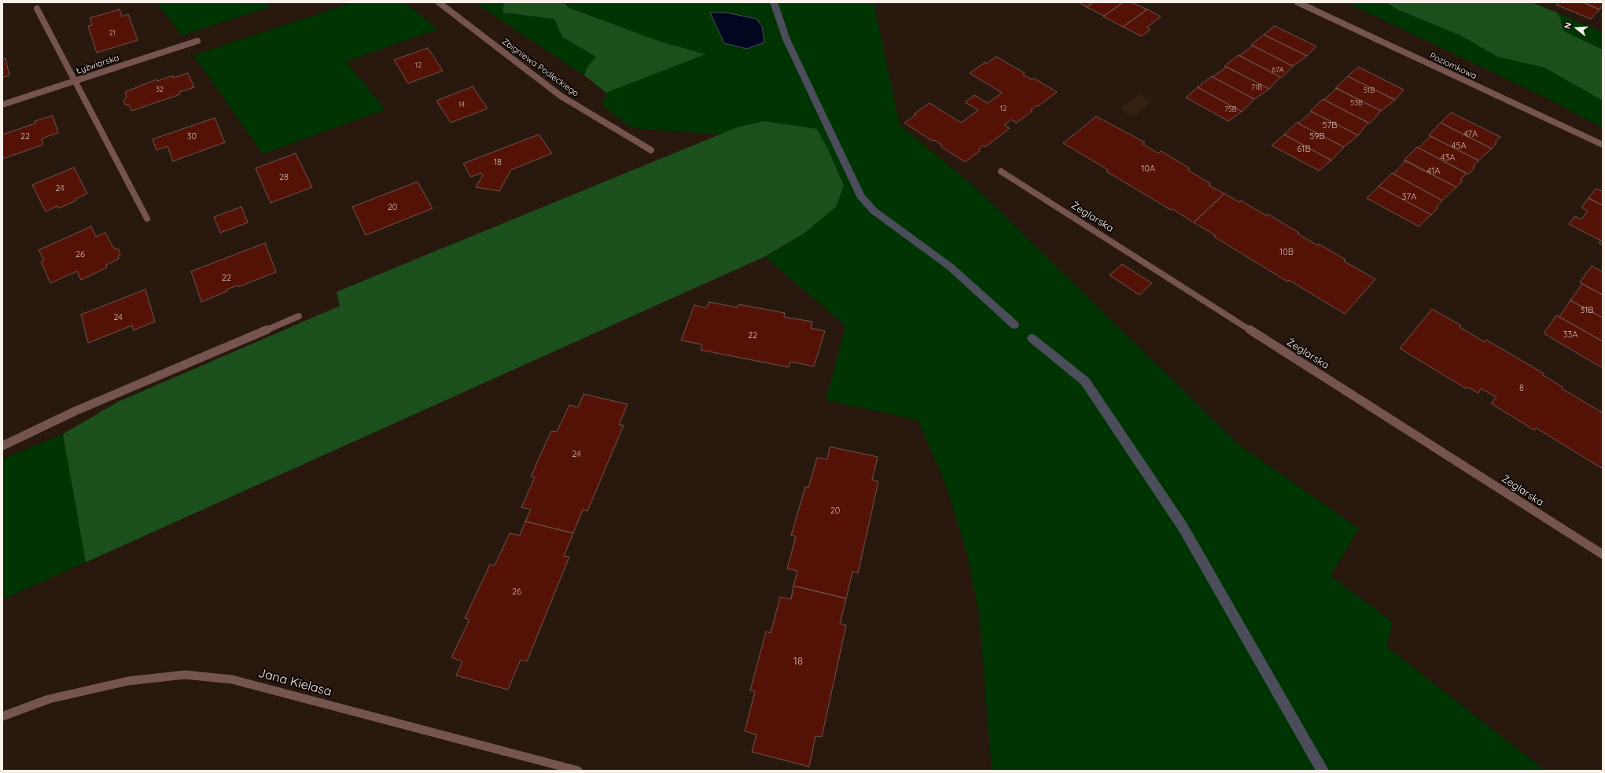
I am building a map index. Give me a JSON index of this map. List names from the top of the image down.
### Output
{
  "streets": {
    "street": [
      "Łyżwiarska",
      "Poziomkowa",
      "Zbigniewa Podleckiego",
      "Żeglarska",
      "Jana Kielasa"
    ]
  },
  "house_numbers": [
    "21",
    "12",
    "67A",
    "71B",
    "32",
    "51B",
    "53B",
    "14",
    "12",
    "75B",
    "57B",
    "47A",
    "22",
    "30",
    "59B",
    "45A",
    "61B",
    "43A",
    "18",
    "10A",
    "41A",
    "28",
    "24",
    "37A",
    "20",
    "10B",
    "26",
    "22",
    "31B",
    "24",
    "33A",
    "22",
    "8",
    "24",
    "20",
    "26",
    "18"
  ],
  "north": "left"
}
